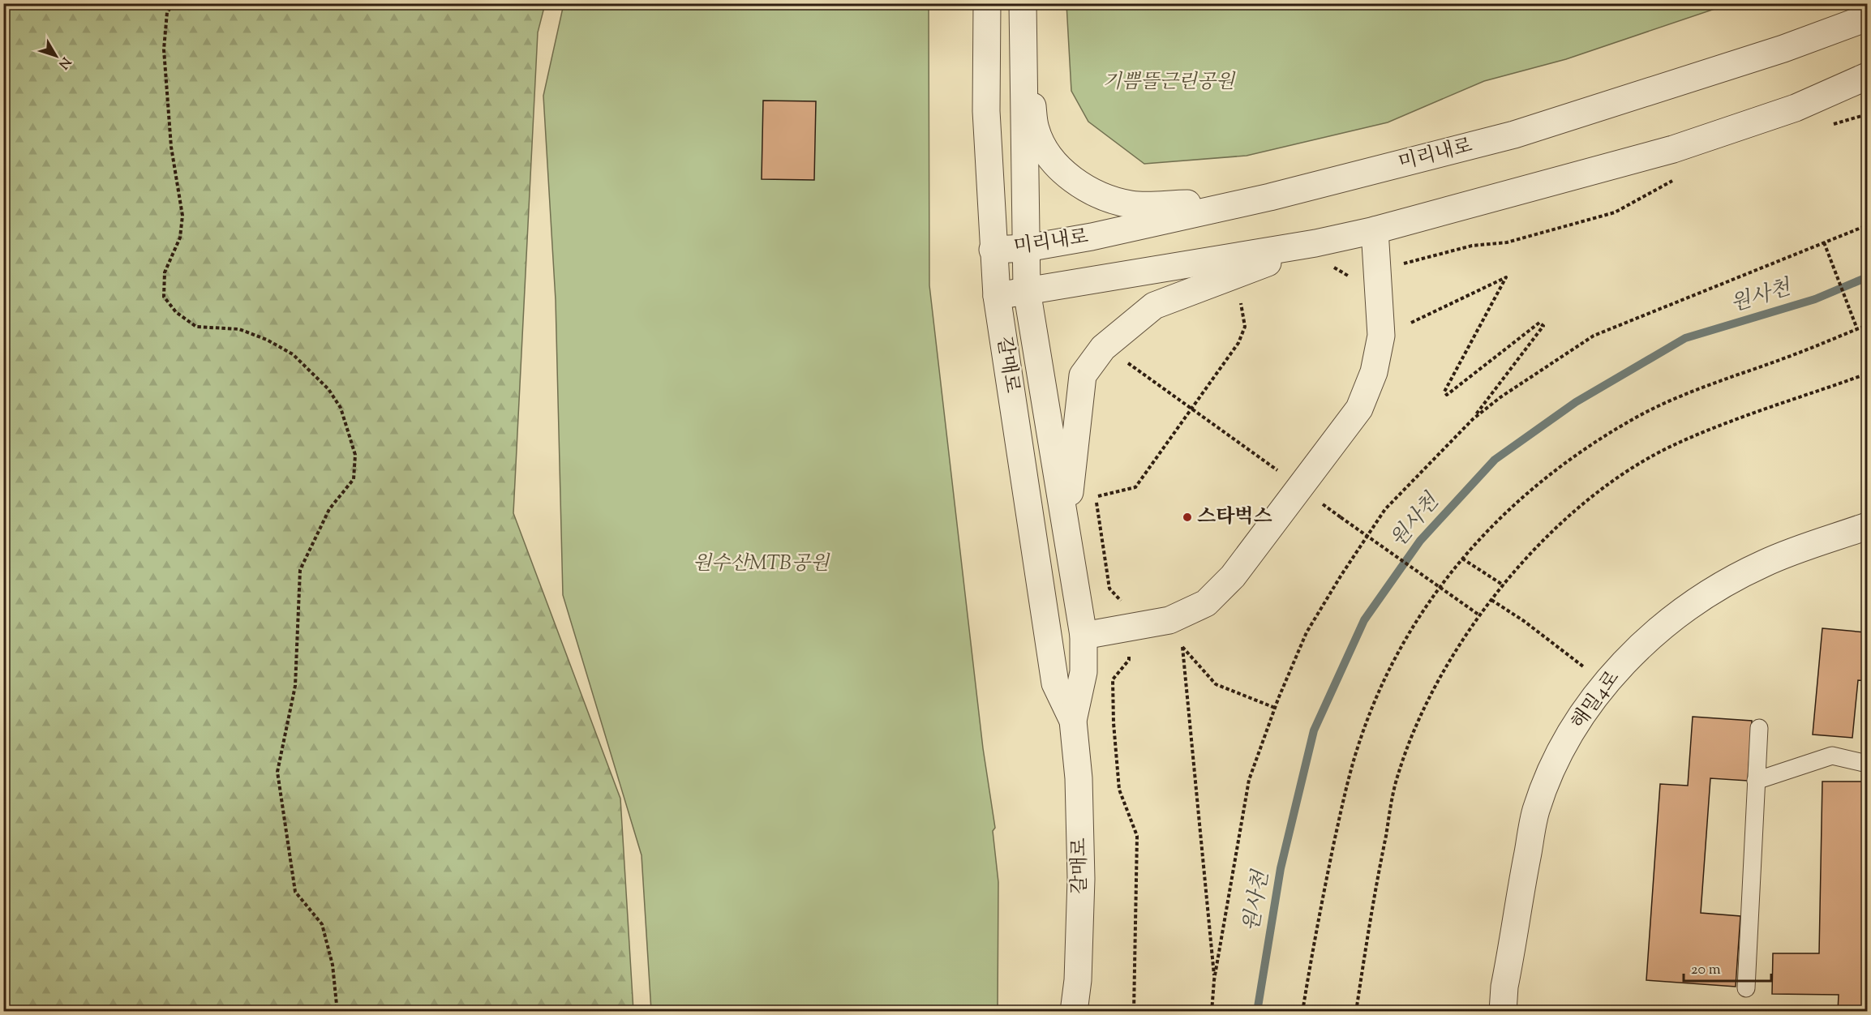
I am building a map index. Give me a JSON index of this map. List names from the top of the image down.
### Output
{
  "streets": {
    "street": ["미리내로", "갈매로", "해밀4로"]
  },
  "crossings": [
    ["미리내로", "갈매로"]
  ],
  "water": ["원사천"],
  "parks": ["기쁨뜰근린공원", "원수산MTB공원"],
  "places": ["스타벅스"],
  "scale_bar": "20 m",
  "north": "bottom right"
}
